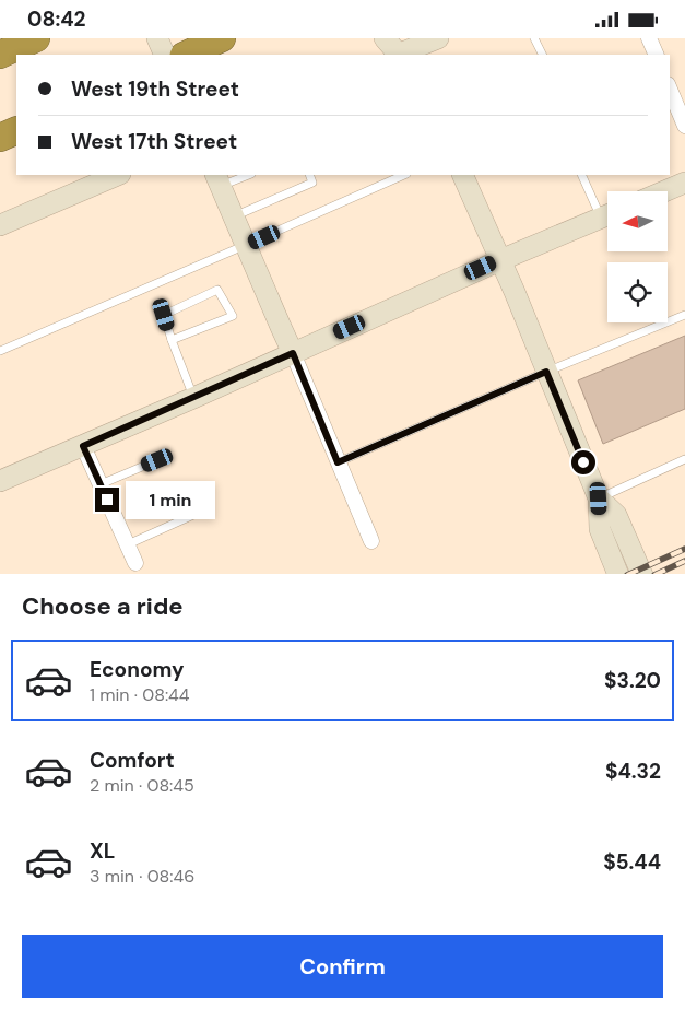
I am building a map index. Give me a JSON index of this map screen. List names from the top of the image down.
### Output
{
  "north": "left",
  "page": {
    "status": "08:42",
    "banner": ["West 19th Street", "West 17th Street"],
    "bubble": "1 min",
    "heading": "Choose a ride",
    "list": [
      {
        "name": "Economy",
        "note": "1 min · 08:44",
        "value": "$3.20"
      },
      {
        "name": "Comfort",
        "note": "2 min · 08:45",
        "value": "$4.32"
      },
      {
        "name": "XL",
        "note": "3 min · 08:46",
        "value": "$5.44"
      }
    ],
    "buttons": "Confirm"
  }
}
